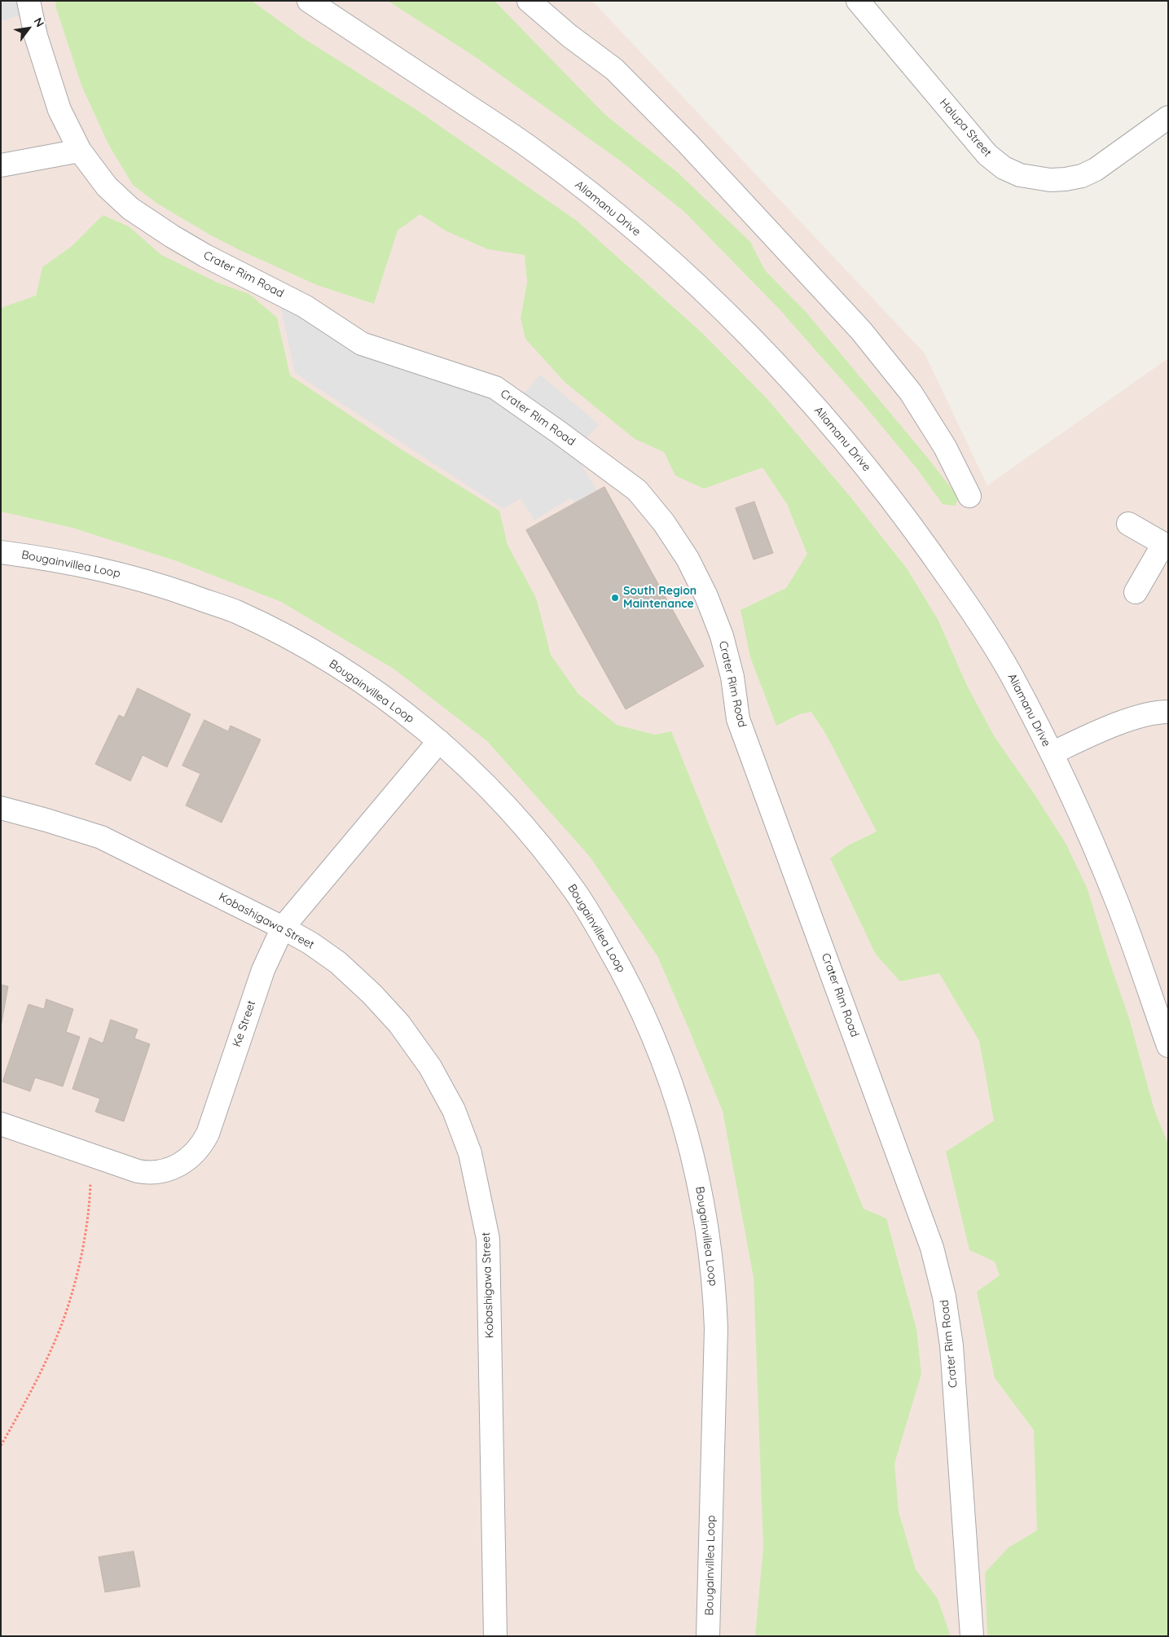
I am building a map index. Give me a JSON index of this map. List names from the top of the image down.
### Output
{
  "streets": {
    "street": [
      "Halupa Street",
      "Aliamanu Drive",
      "Crater Rim Road",
      "Bougainvillea Loop",
      "Kobashigawa Street",
      "Ke Street"
    ]
  },
  "crossings": [
    ["Bougainvillea Loop", "Ke Street"],
    ["Kobashigawa Street", "Ke Street"]
  ],
  "places": ["South Region Maintenance"],
  "north": "top right"
}
